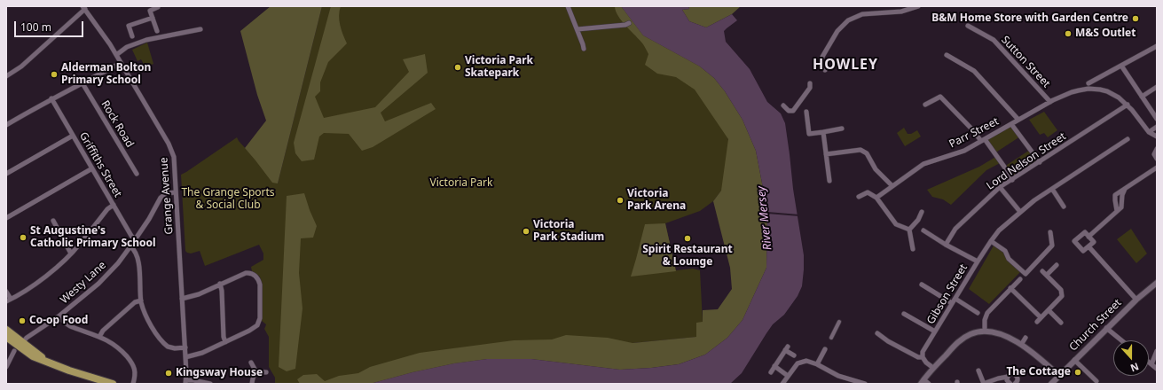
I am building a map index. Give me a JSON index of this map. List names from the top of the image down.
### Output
{
  "streets": {
    "street": [
      "Sutton Street",
      "Rock Road",
      "Parr Street",
      "Lord Nelson Street",
      "Griffiths Street",
      "Grange Avenue",
      "Westy Lane",
      "Gibson Street",
      "Church Street"
    ]
  },
  "crossings": [
    ["Sutton Street", "Parr Street"],
    ["Parr Street", "Lord Nelson Street"],
    ["Griffiths Street", "Westy Lane"],
    ["Grange Avenue", "Westy Lane"]
  ],
  "districts": ["HOWLEY"],
  "water": ["River Mersey"],
  "parks": ["Victoria Park", "The Grange Sports & Social Club"],
  "places": [
    "B&M Home Store with Garden Centre",
    "M&S Outlet",
    "Victoria Park Skatepark",
    "Alderman Bolton Primary School",
    "Victoria Park Arena",
    "Victoria Park Stadium",
    "St Augustine's Catholic Primary School",
    "Spirit Restaurant & Lounge",
    "Co-op Food",
    "The Cottage",
    "Kingsway House"
  ],
  "scale_bar": "100 m",
  "north": "bottom"
}
